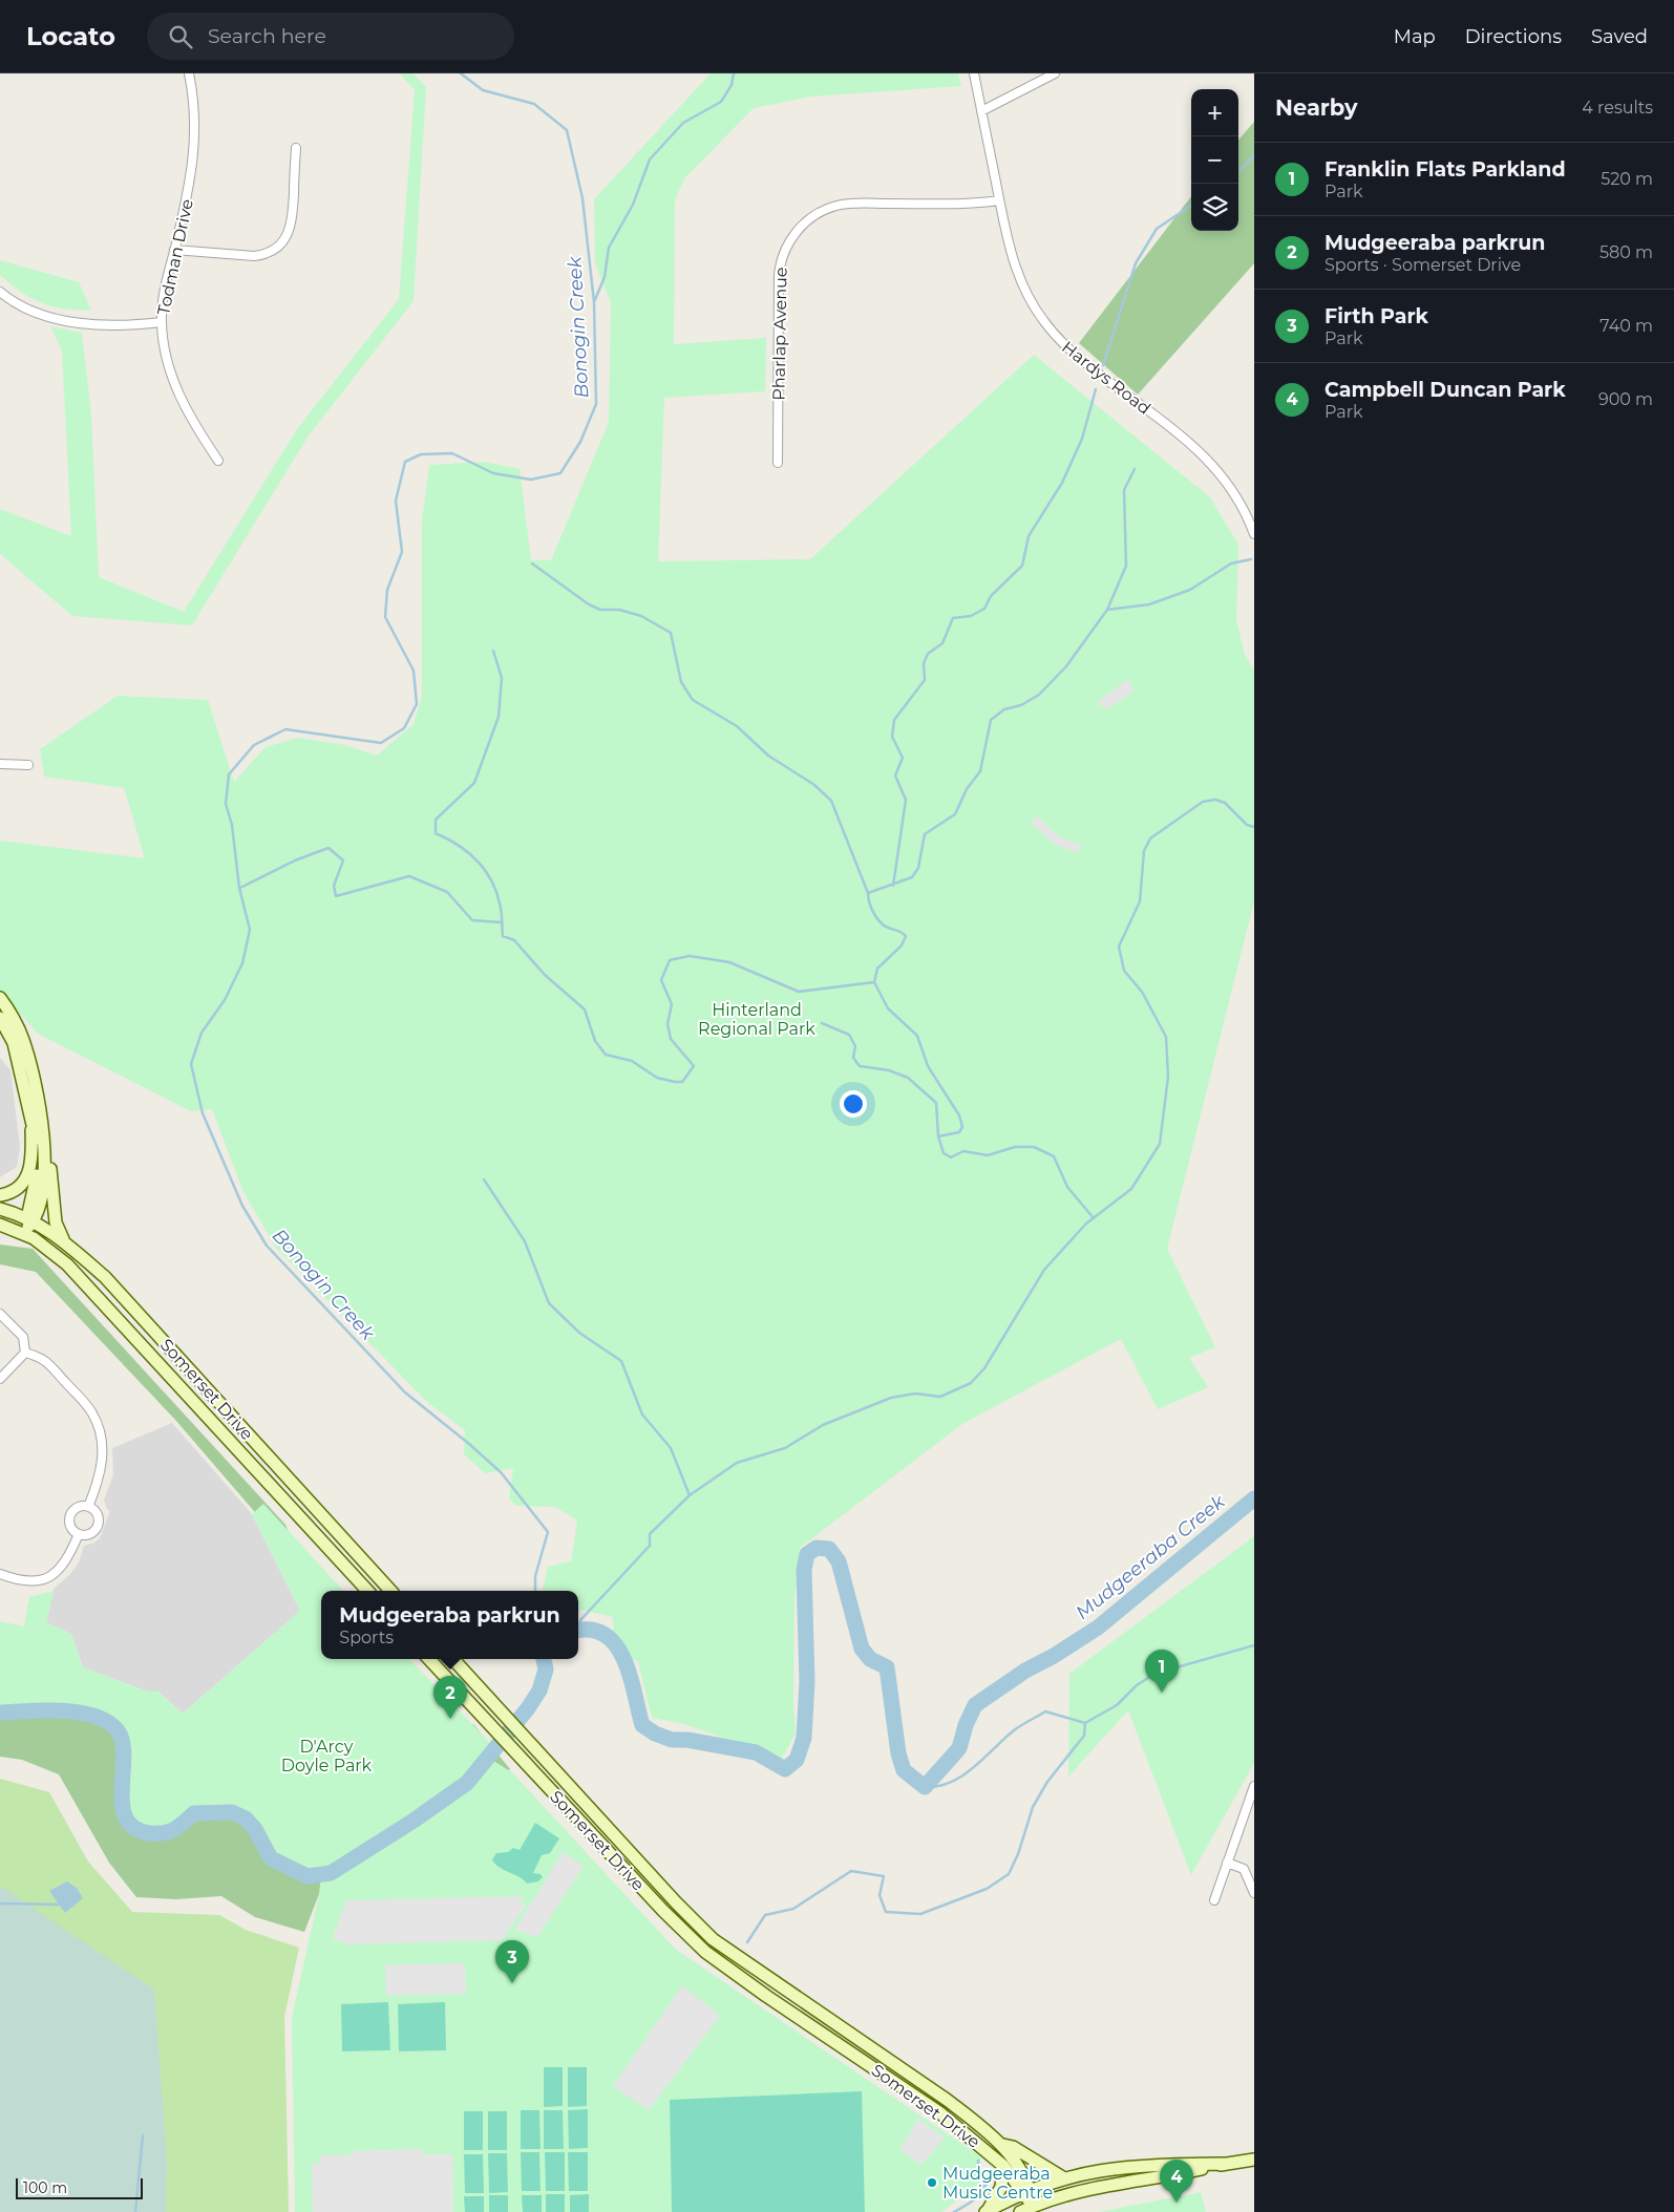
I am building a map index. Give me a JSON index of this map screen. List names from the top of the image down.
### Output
{
  "streets": {
    "main road": ["Somerset Drive"],
    "street": ["Todman Drive", "Pharlap Avenue", "Hardys Road"]
  },
  "crossings": [
    ["Pharlap Avenue", "Hardys Road"]
  ],
  "water": ["Bonogin Creek", "Mudgeeraba Creek"],
  "parks": ["Hinterland Regional Park", "D'Arcy Doyle Park"],
  "places": ["Mudgeeraba Music Centre"],
  "scale_bar": "100 m",
  "page": {
    "header": "Locato",
    "search": "Search here",
    "nav": ["Map", "Directions", "Saved"],
    "heading": ["Nearby", "4 results"],
    "map_buttons": ["+", "−"],
    "list": [
      {
        "mark": "1",
        "name": "Franklin Flats Parkland",
        "note": "Park",
        "value": "520 m"
      },
      {
        "mark": "2",
        "name": "Mudgeeraba parkrun",
        "note": "Sports · Somerset Drive",
        "value": "580 m"
      },
      {
        "mark": "3",
        "name": "Firth Park",
        "note": "Park",
        "value": "740 m"
      },
      {
        "mark": "4",
        "name": "Campbell Duncan Park",
        "note": "Park",
        "value": "900 m"
      }
    ],
    "popup": ["Mudgeeraba parkrun", "Sports"],
    "pins": [
      "1",
      "2",
      "3",
      "4"
    ],
    "scale": "100 m"
  }
}
